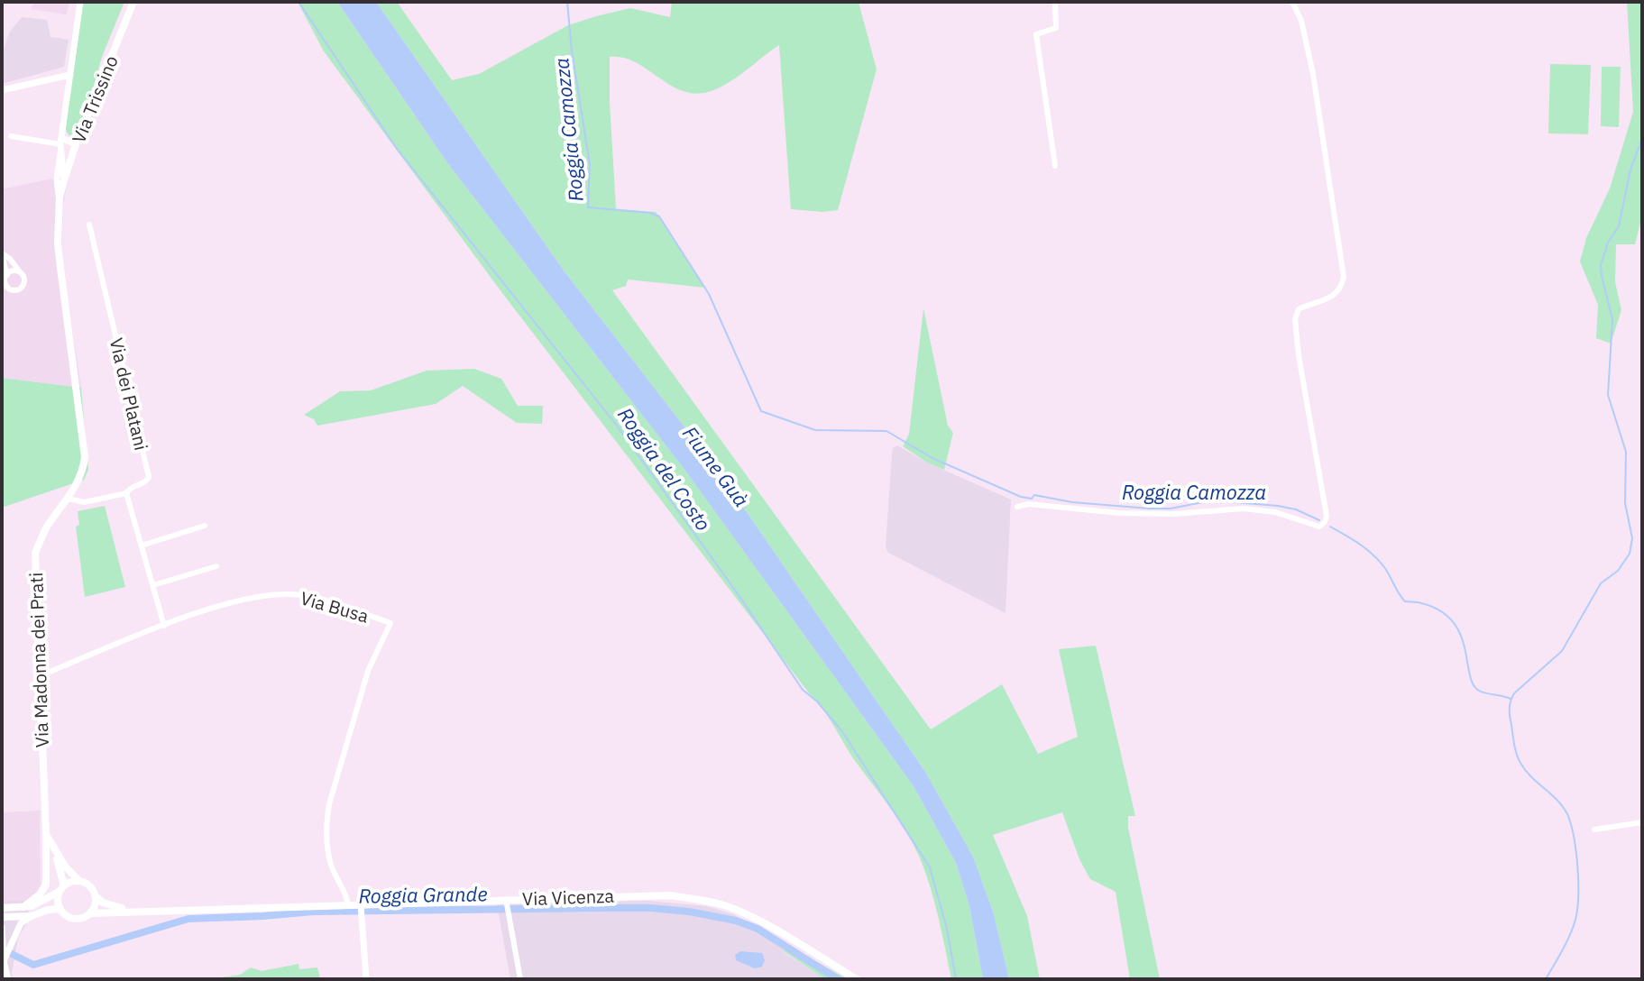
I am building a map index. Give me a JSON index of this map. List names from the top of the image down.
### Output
{
  "streets": {
    "main road": ["Via Trissino", "Via Madonna dei Prati", "Via Vicenza"],
    "street": ["Via dei Platani", "Via Busa"]
  },
  "crossings": [
    ["Via Trissino", "Via Madonna dei Prati"],
    ["Via Busa", "Via Madonna dei Prati"],
    ["Via Busa", "Via Vicenza"],
    ["Via Madonna dei Prati", "Via Vicenza"]
  ],
  "water": [
    "Roggia Camozza",
    "Fiume Guà",
    "Roggia del Costo",
    "Roggia Grande"
  ]
}
